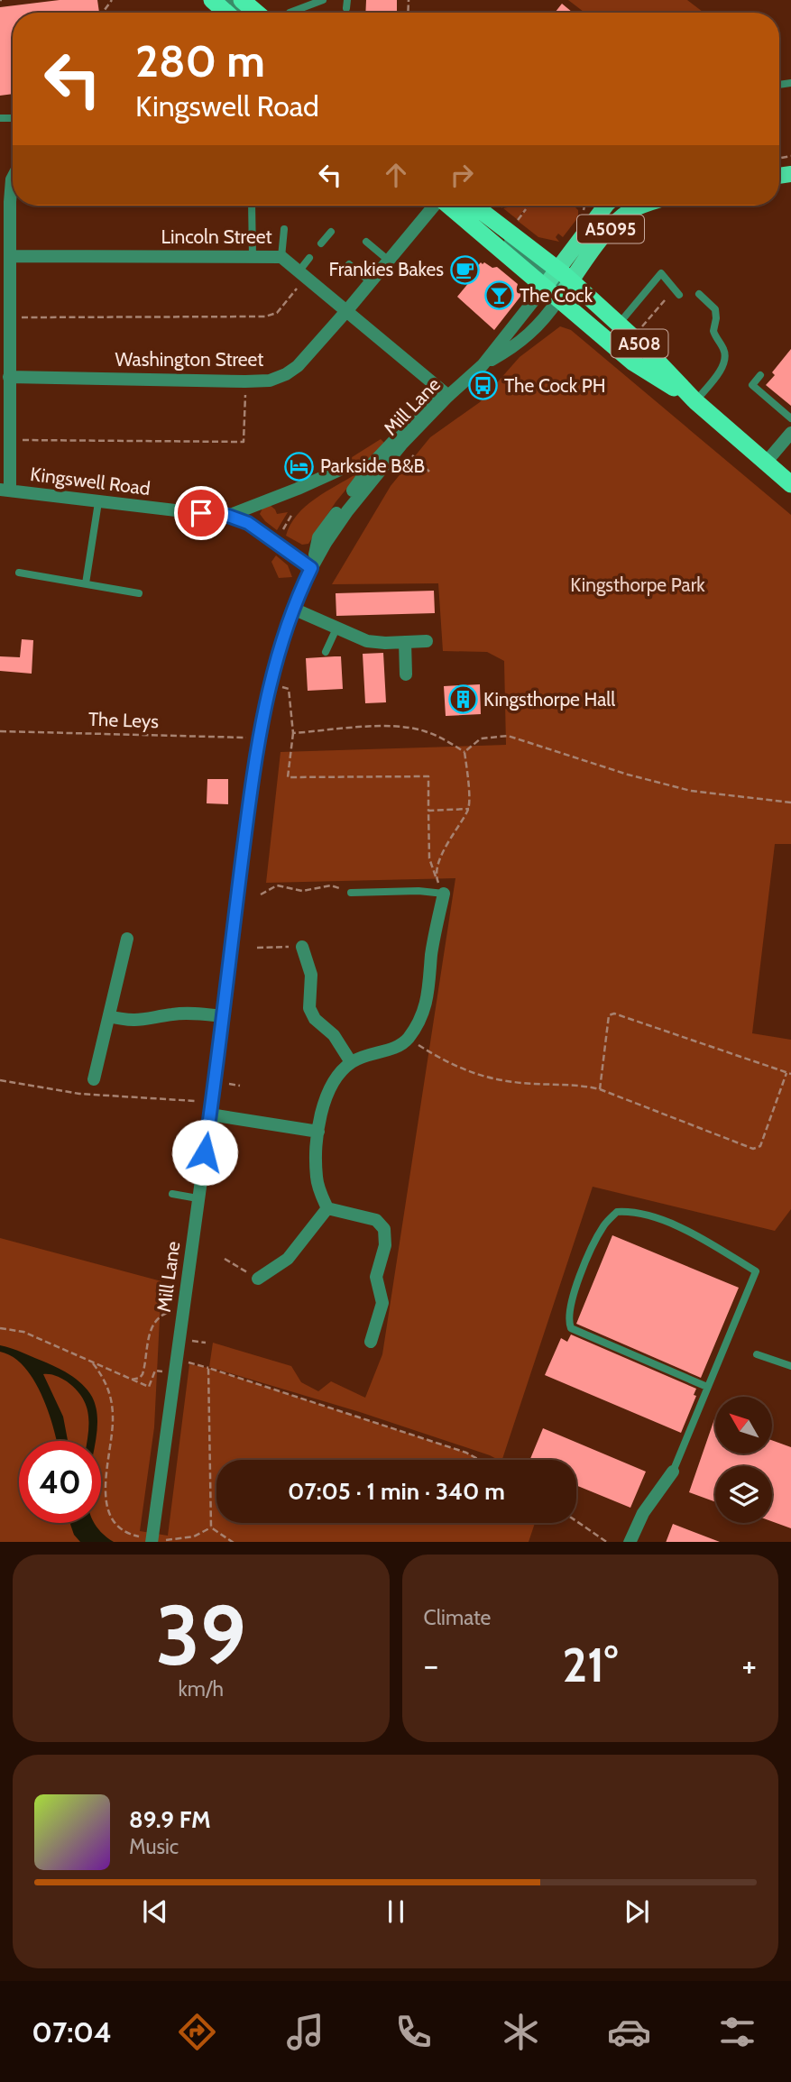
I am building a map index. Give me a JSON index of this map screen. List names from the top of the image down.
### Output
{
  "streets": {
    "highway": ["A508"],
    "main road": ["A5095"],
    "street": [
      "Lincoln Street",
      "Washington Street",
      "Mill Lane",
      "Kingswell Road"
    ],
    "path": ["The Leys"]
  },
  "crossings": [
    ["A5095", "A508"],
    ["Lincoln Street", "Washington Street"],
    ["Lincoln Street", "Mill Lane"],
    ["A508", "Mill Lane"],
    ["Mill Lane", "Kingswell Road"]
  ],
  "parks": ["Kingsthorpe Park"],
  "places": {
    "cafe": ["Frankies Bakes"],
    "bar": ["The Cock"],
    "bus stop": ["The Cock PH"],
    "hotel": ["Parkside B&B"],
    "building": ["Kingsthorpe Hall"]
  },
  "north": "top left",
  "page": {
    "turn": ["280 m", "Kingswell Road"],
    "limit": "40",
    "trip": "07:05 · 1 min · 340 m",
    "tile": [
      ["39", "km/h"],
      "Climate"
    ],
    "heat": ["−", "21°", "+"],
    "song": ["89.9 FM", "Music"],
    "tabs": "07:04"
  }
}
